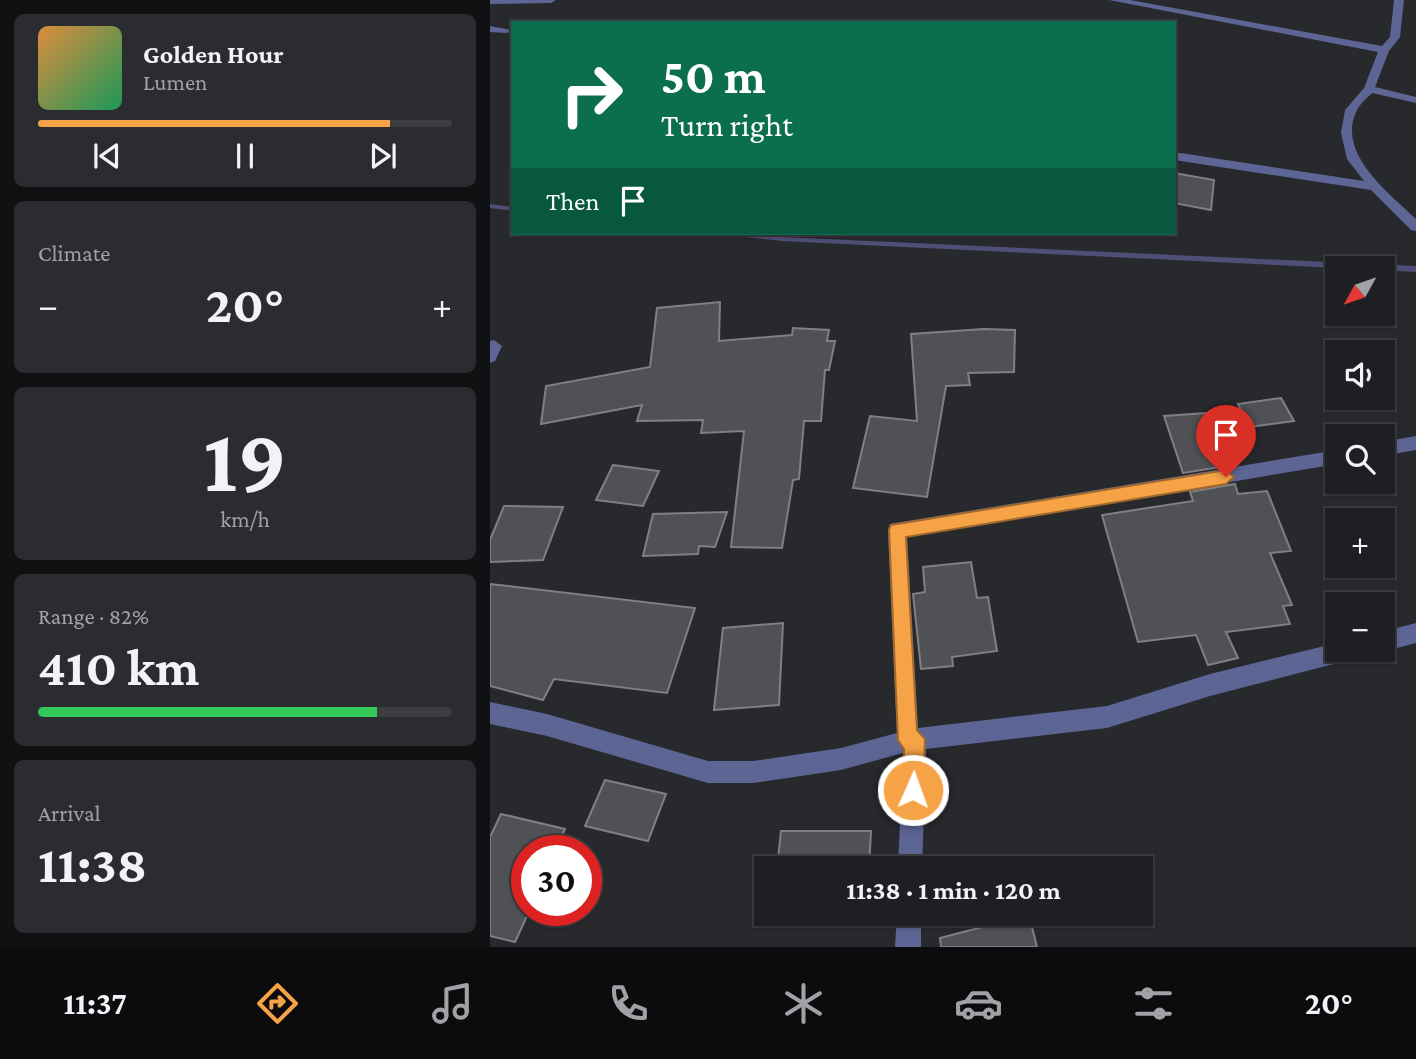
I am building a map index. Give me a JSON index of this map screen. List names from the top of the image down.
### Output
{
  "north": "bottom left",
  "page": {
    "turn": ["50 m", "Turn right"],
    "song": ["Golden Hour", "Lumen"],
    "then": "Then",
    "tile": [
      "Climate",
      ["19", "km/h"],
      ["Range · 82%", "410 km"],
      ["Arrival", "11:38"]
    ],
    "map_buttons": ["+", "−"],
    "heat": ["−", "20°", "+"],
    "limit": "30",
    "trip": "11:38 · 1 min · 120 m",
    "tabs": ["11:37", "20°"]
  }
}
